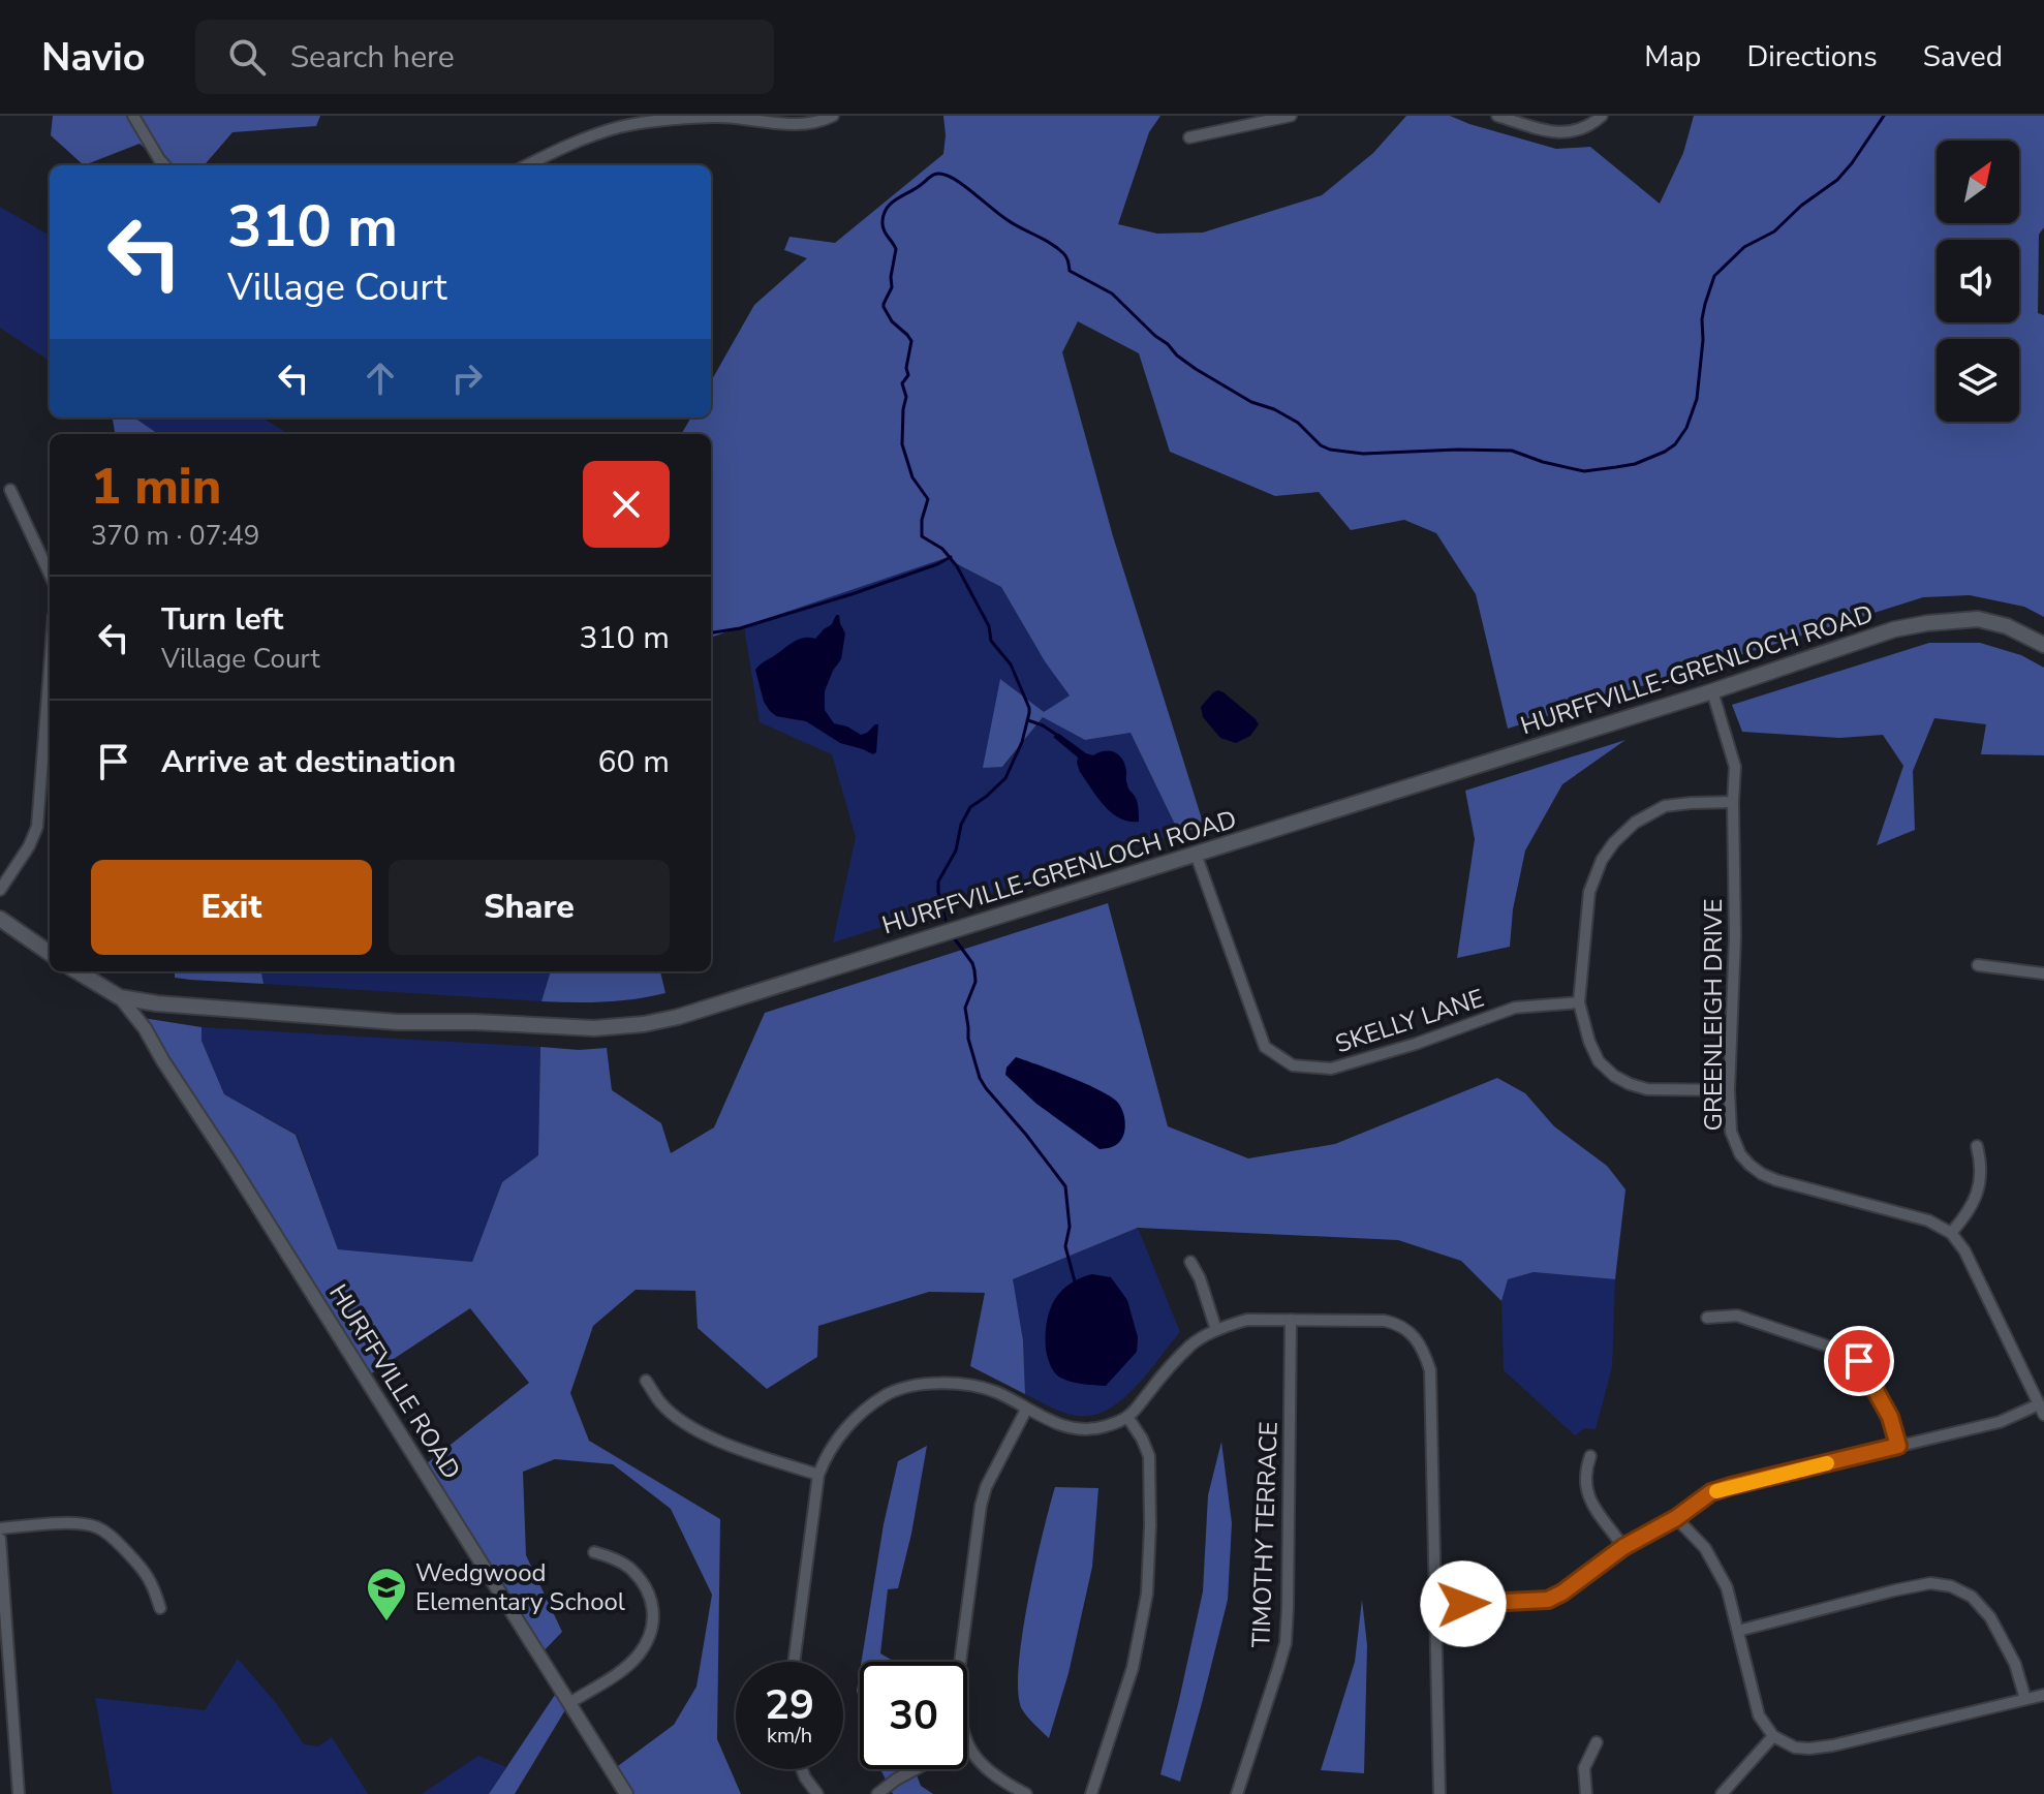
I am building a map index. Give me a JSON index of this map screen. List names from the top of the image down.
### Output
{
  "streets": {
    "main road": ["HURFFVILLE-GRENLOCH ROAD"],
    "street": [
      "GREENLEIGH DRIVE",
      "SKELLY LANE",
      "HURFFVILLE ROAD",
      "TIMOTHY TERRACE"
    ]
  },
  "crossings": [
    ["HURFFVILLE-GRENLOCH ROAD", "GREENLEIGH DRIVE"],
    ["HURFFVILLE-GRENLOCH ROAD", "SKELLY LANE"],
    ["HURFFVILLE-GRENLOCH ROAD", "HURFFVILLE ROAD"]
  ],
  "places": {
    "school or university": ["Wedgwood Elementary School"]
  },
  "north": "top right",
  "page": {
    "header": "Navio",
    "search": "Search here",
    "nav": ["Map", "Directions", "Saved"],
    "turn": ["310 m", "Village Court"],
    "heading": ["1 min", "370 m · 07:49"],
    "list": [
      {
        "name": "Turn left",
        "note": "Village Court",
        "value": "310 m"
      },
      {
        "name": "Arrive at destination",
        "value": "60 m"
      }
    ],
    "buttons": ["Exit", "Share"],
    "speed": "29 km/h",
    "limit": "30"
  }
}
